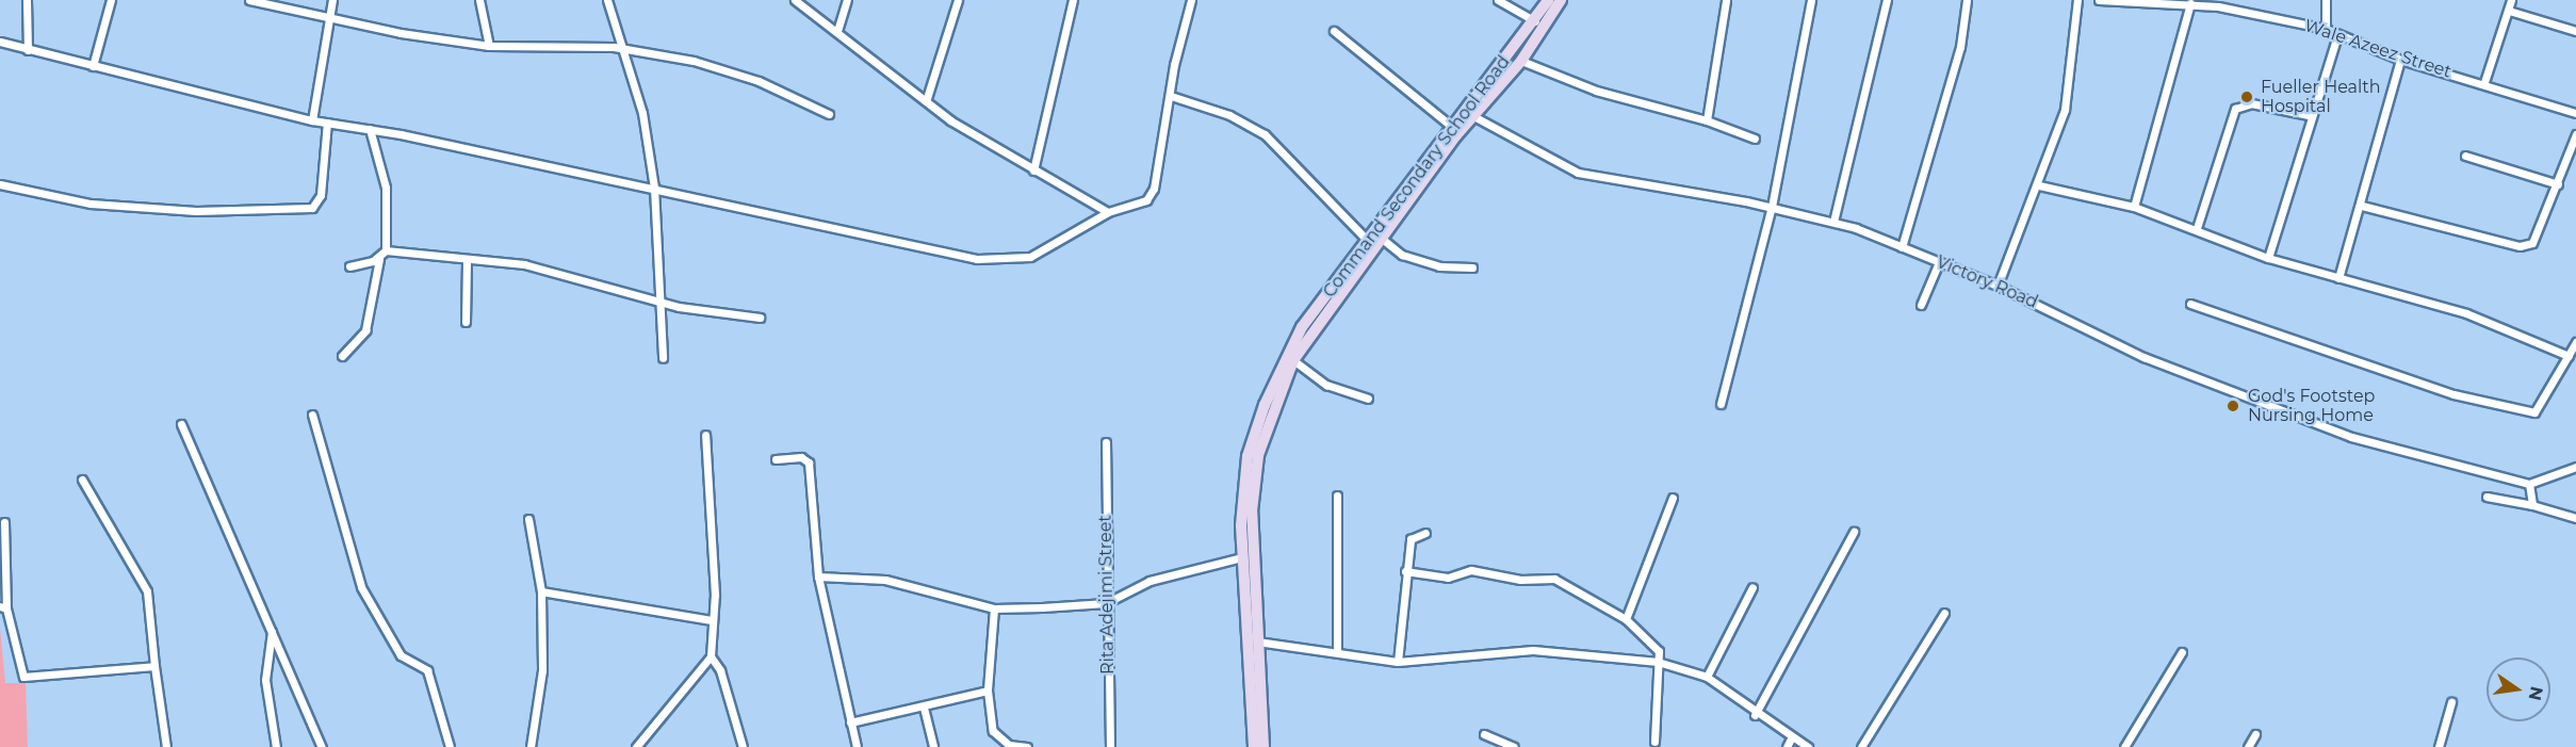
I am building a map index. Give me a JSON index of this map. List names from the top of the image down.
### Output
{
  "streets": {
    "main road": ["Command Secondary School Road"],
    "street": ["Wale Azeez Street", "Victory Road", "Rita Adejimi Street"]
  },
  "crossings": [
    ["Command Secondary School Road", "Victory Road"]
  ],
  "places": ["Fueller Health Hospital", "God's Footstep Nursing Home"],
  "north": "right"
}
